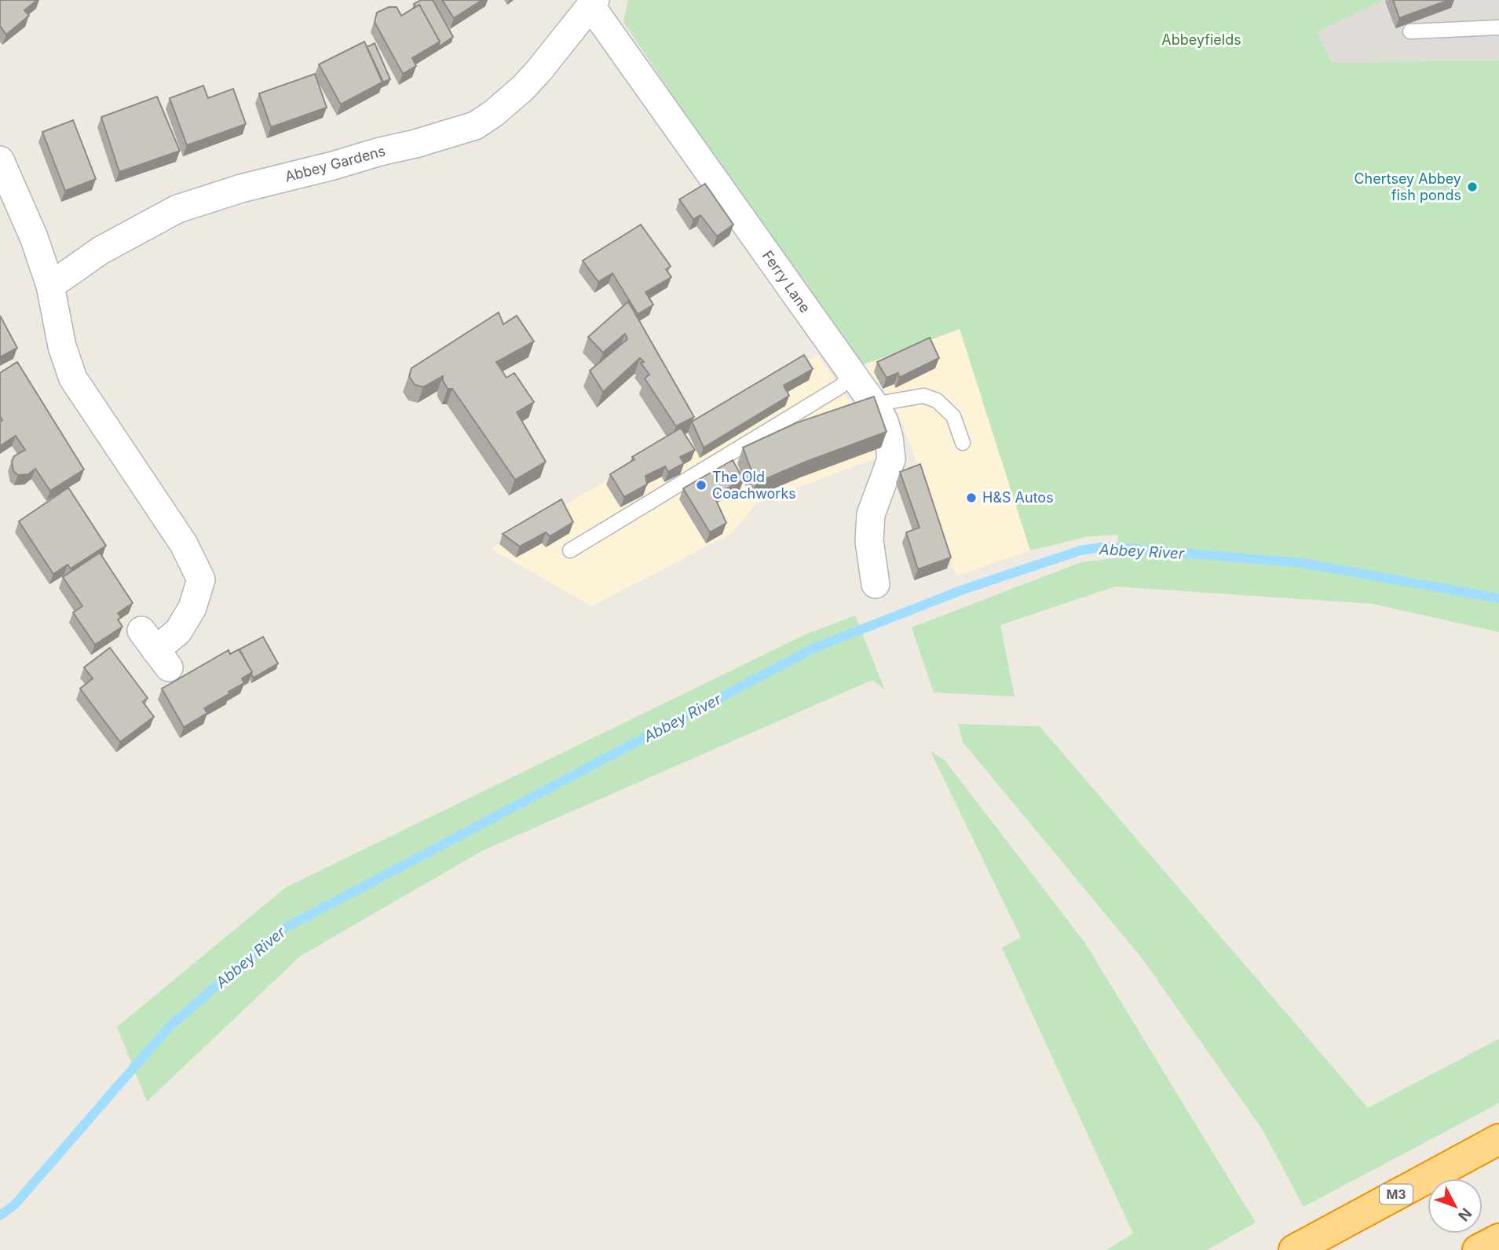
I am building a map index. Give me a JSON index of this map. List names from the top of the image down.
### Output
{
  "streets": {
    "highway": ["M3"],
    "street": ["Abbey Gardens", "Ferry Lane"]
  },
  "crossings": [
    ["Abbey Gardens", "Ferry Lane"]
  ],
  "water": ["Abbey River"],
  "parks": ["Abbeyfields"],
  "places": ["Chertsey Abbey fish ponds", "The Old Coachworks", "H&S Autos"],
  "north": "bottom right"
}
